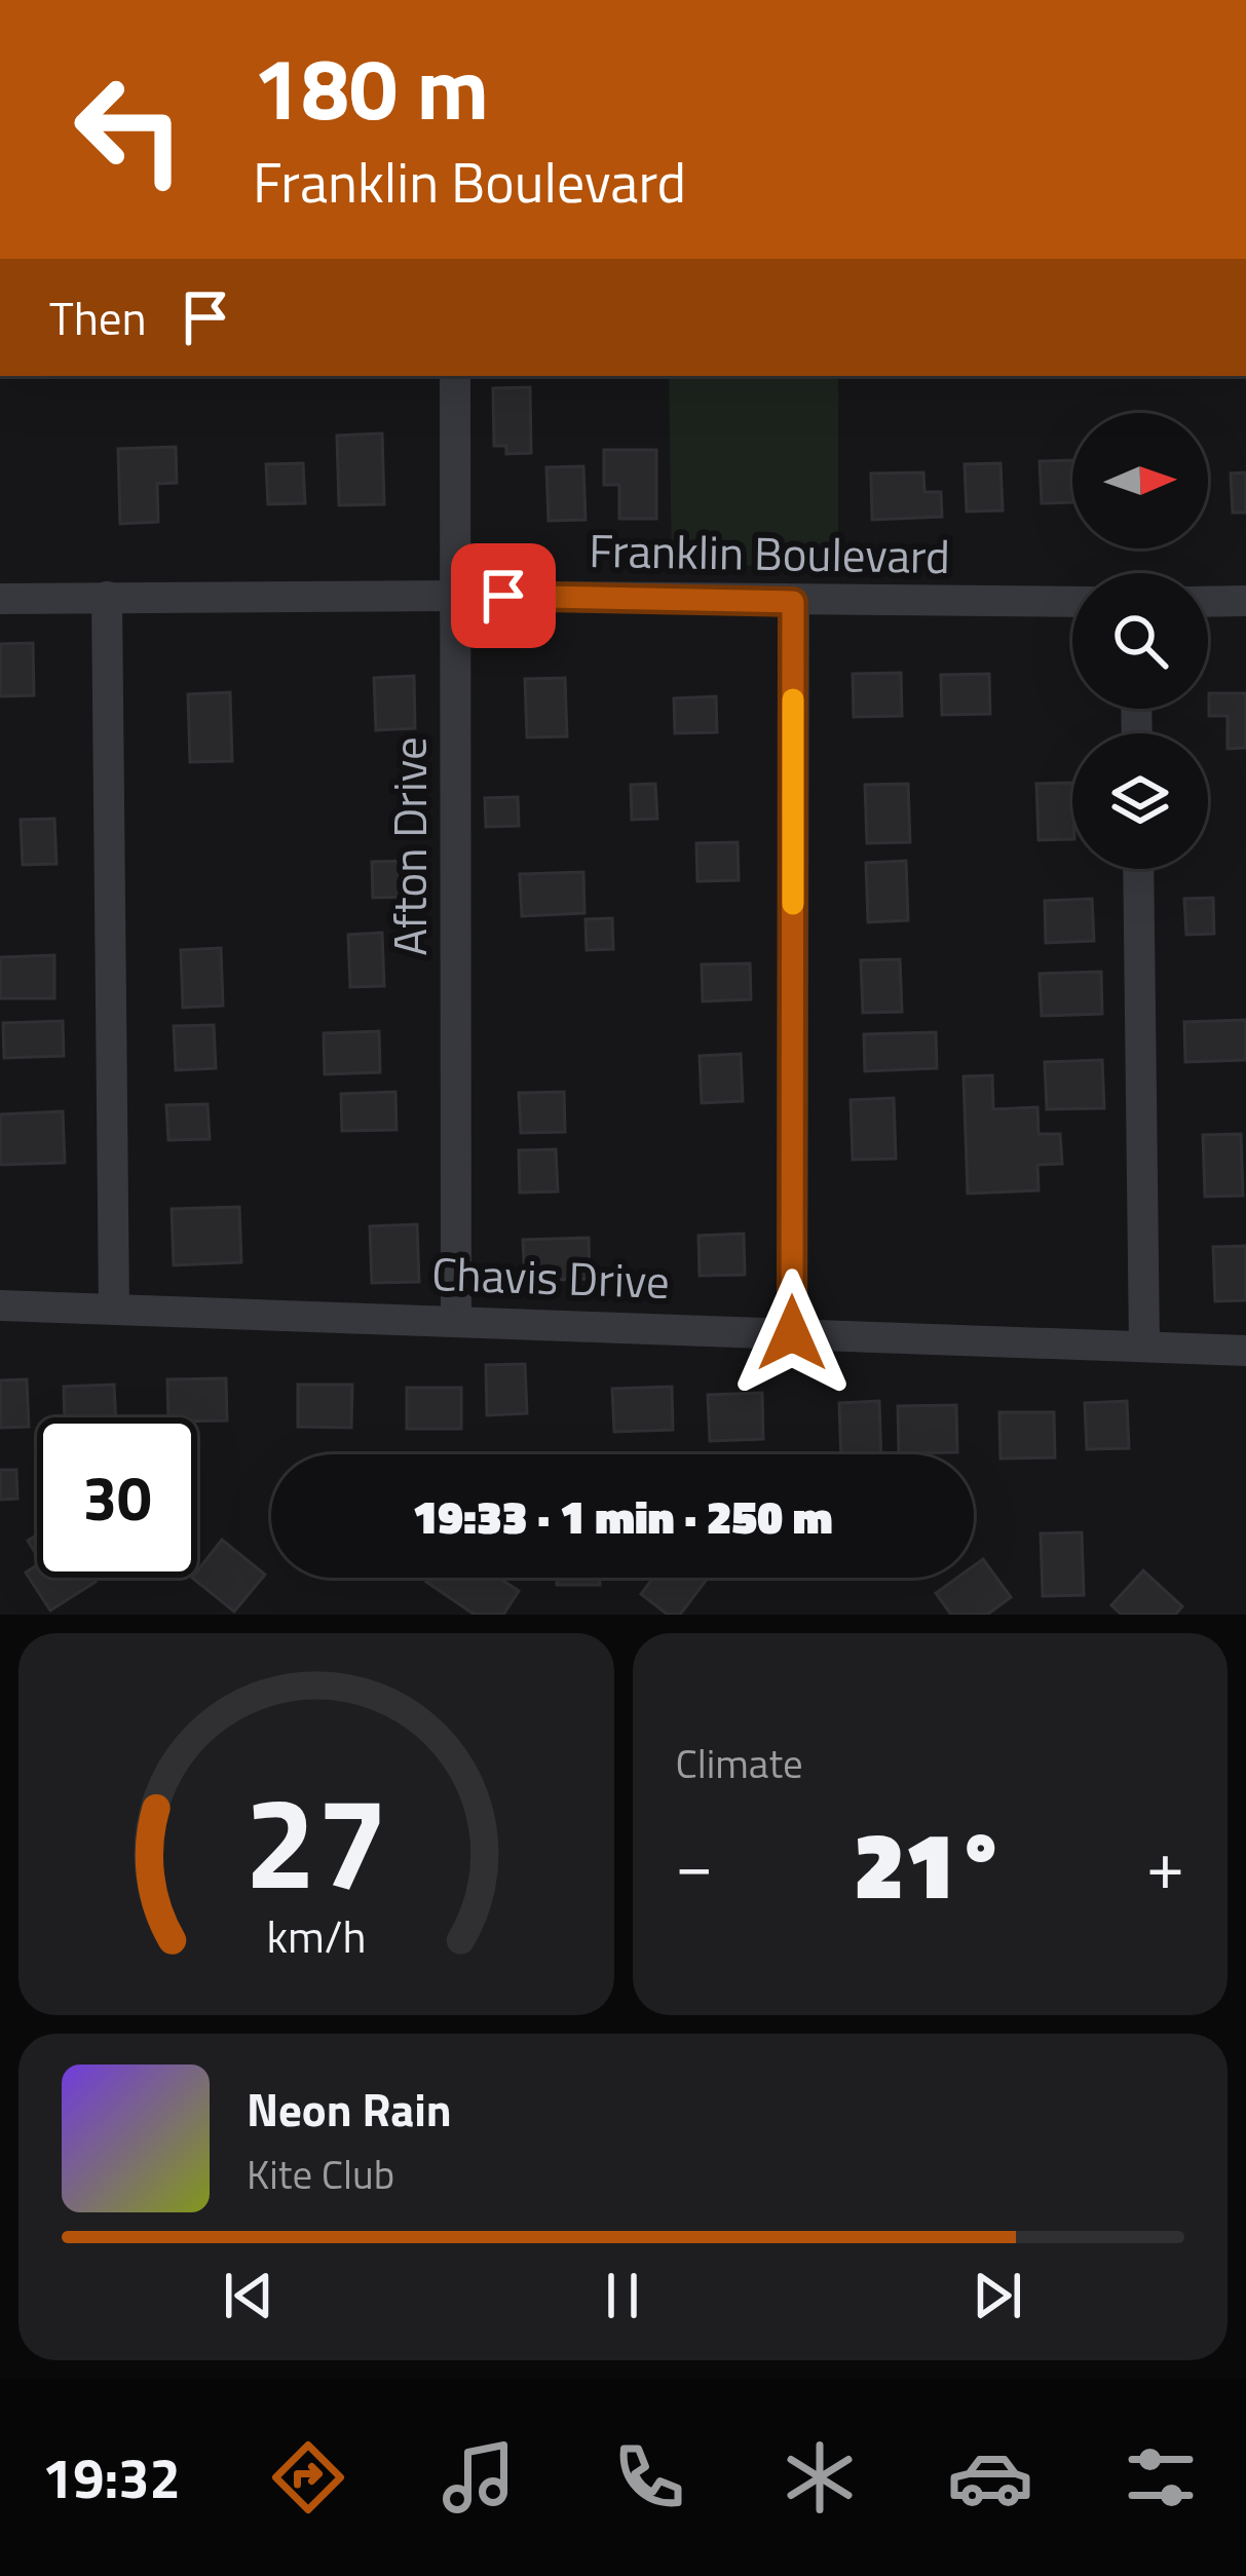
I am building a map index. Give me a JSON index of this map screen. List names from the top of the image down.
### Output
{
  "streets": {
    "street": ["Franklin Boulevard", "Afton Drive", "Chavis Drive"]
  },
  "crossings": [
    ["Franklin Boulevard", "Afton Drive"],
    ["Afton Drive", "Chavis Drive"]
  ],
  "north": "right",
  "page": {
    "turn": ["180 m", "Franklin Boulevard"],
    "then": "Then",
    "limit": "30",
    "trip": "19:33 · 1 min · 250 m",
    "tile": "Climate",
    "heat": ["−", "21°", "+"],
    "song": ["Neon Rain", "Kite Club"],
    "tabs": "19:32",
    "gauge": ["27", "km/h"]
  }
}
